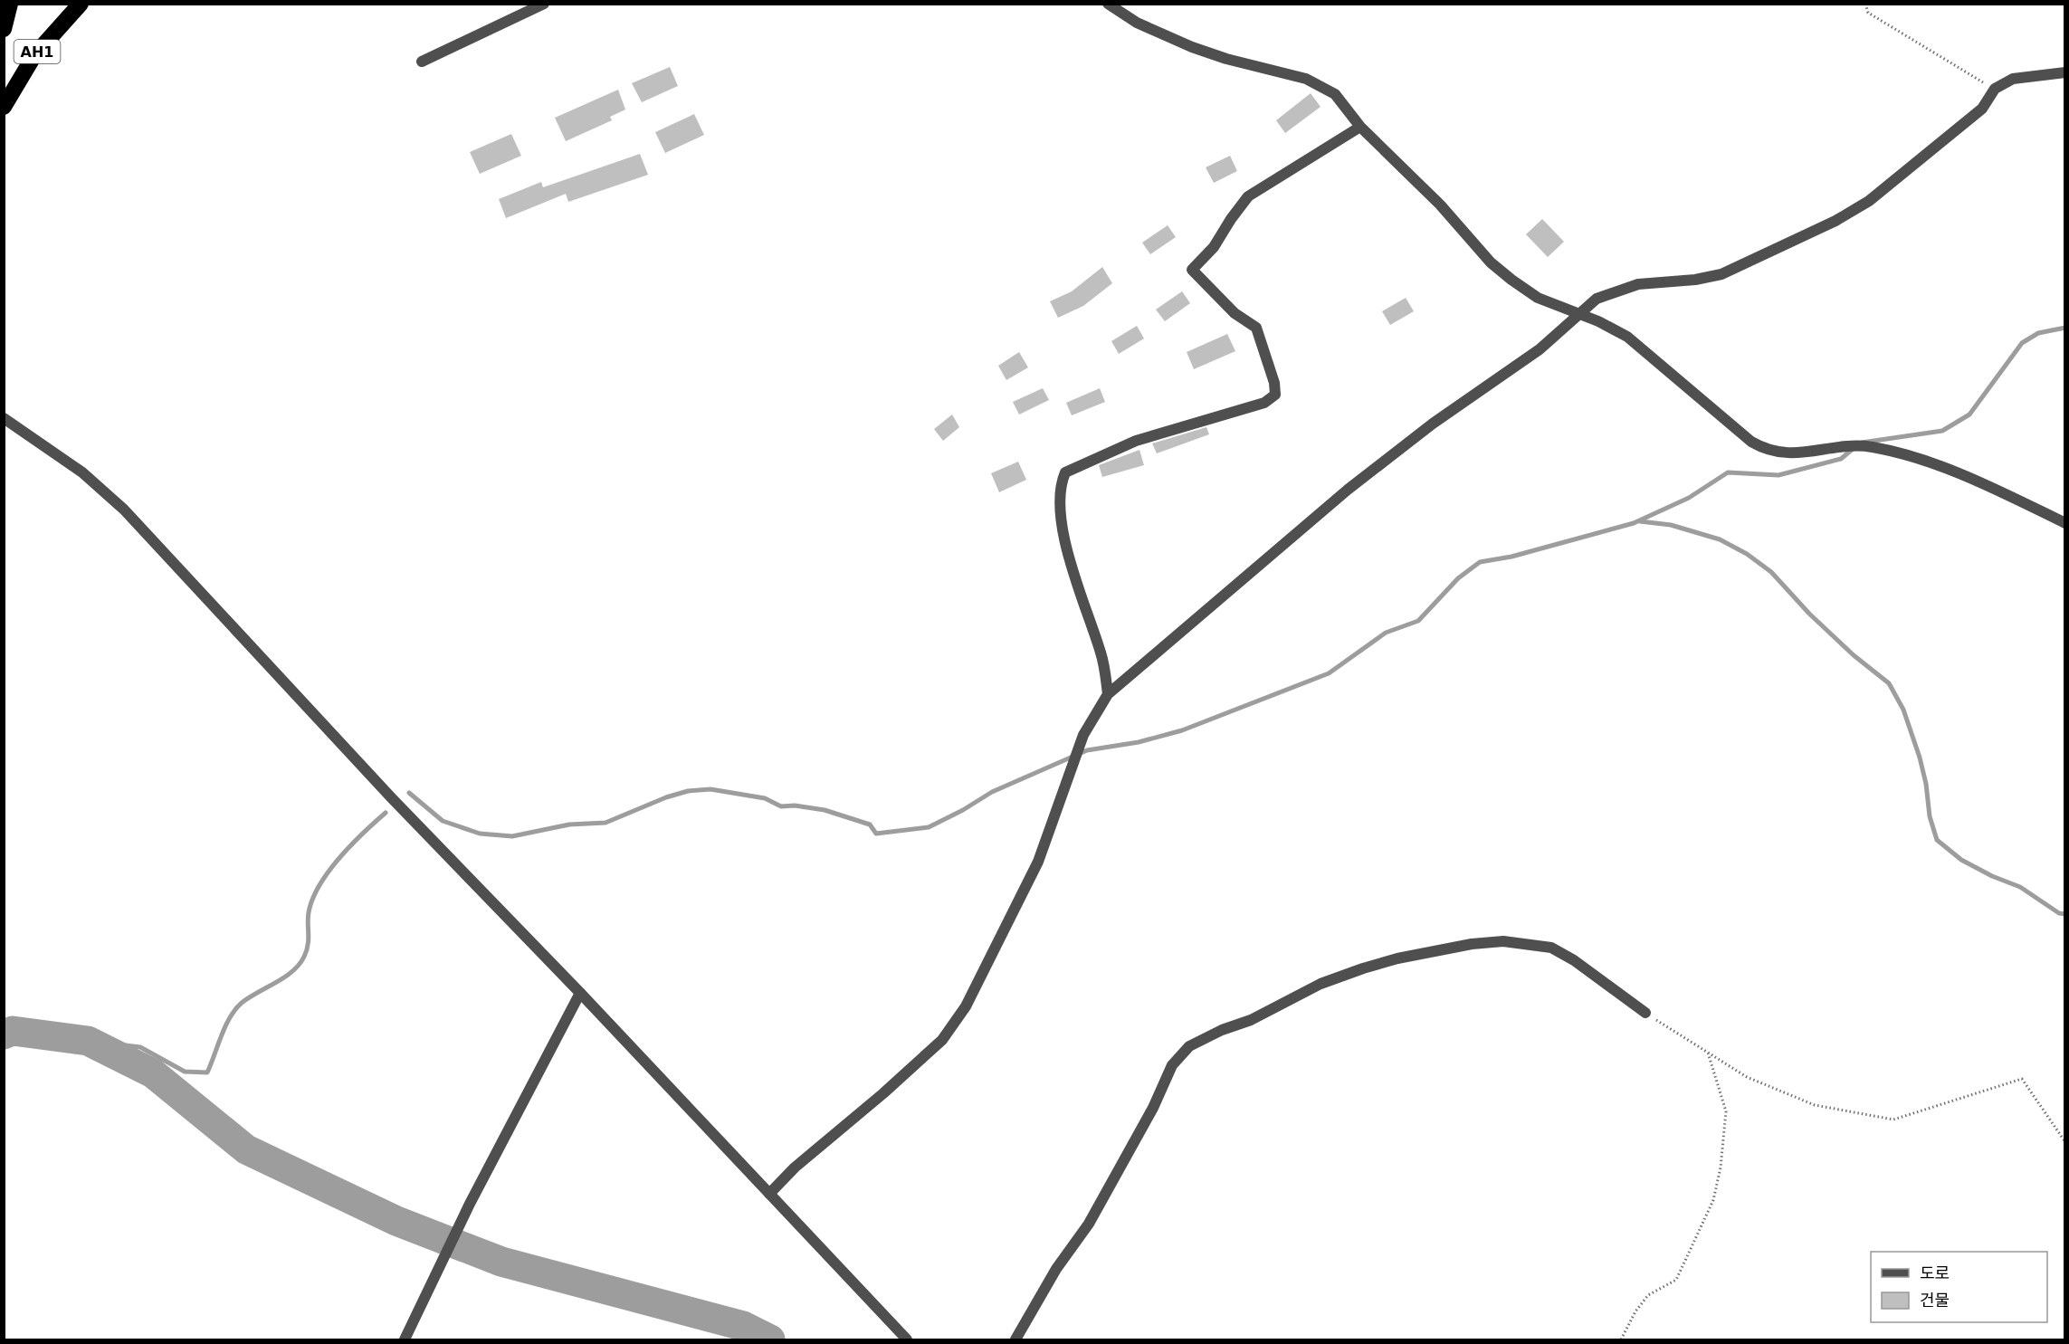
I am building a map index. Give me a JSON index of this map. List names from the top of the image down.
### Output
{
  "streets": {
    "highway": ["AH1"]
  },
  "legend": ["도로", "건물"]
}
